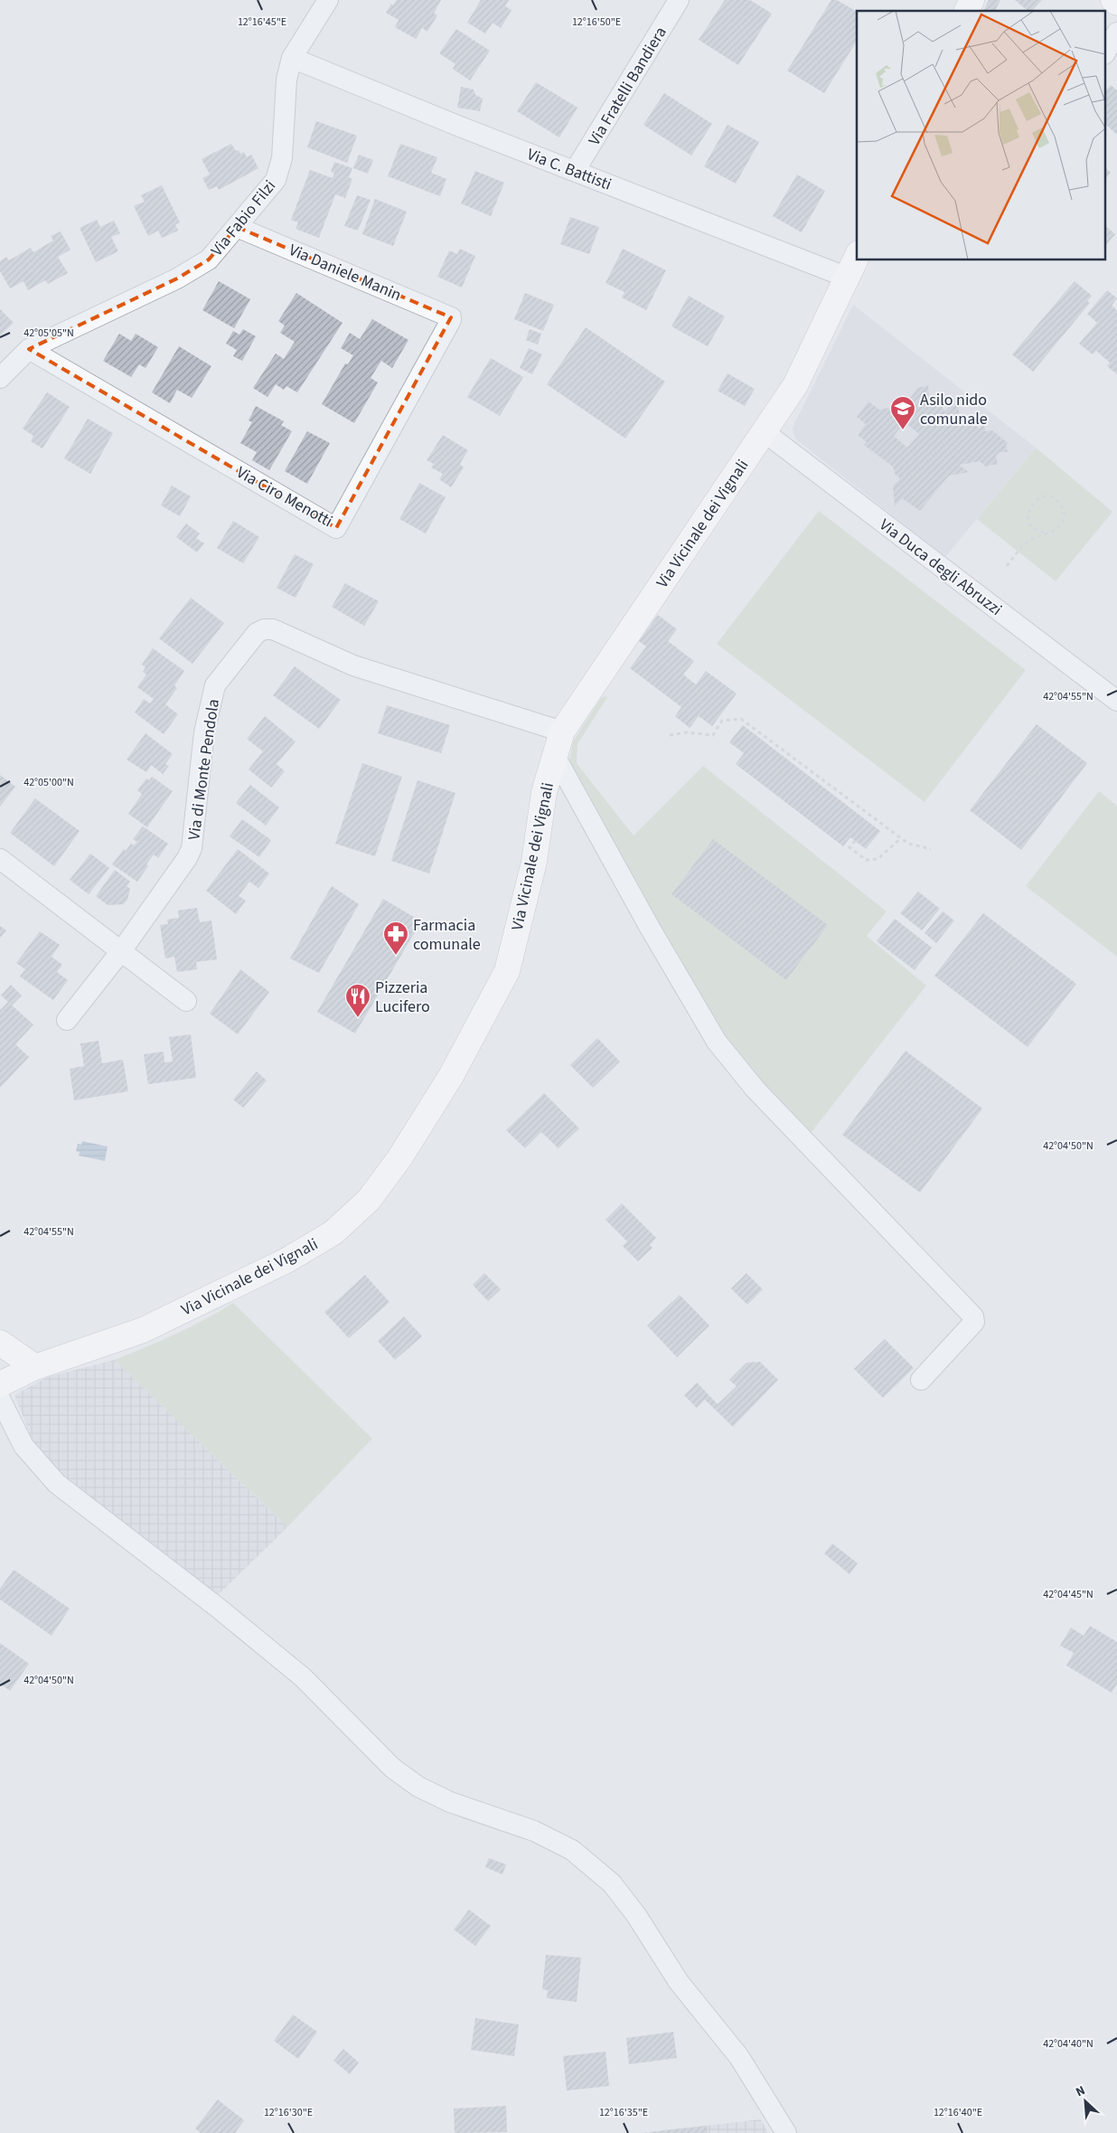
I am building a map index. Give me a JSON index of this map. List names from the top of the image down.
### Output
{
  "streets": {
    "street": [
      "Via Fratelli Bandiera",
      "Via C. Battisti",
      "Via Fabio Filzi",
      "Via Daniele Manin",
      "Via Ciro Menotti",
      "Via Vicinale dei Vignali",
      "Via Duca degli Abruzzi",
      "Via di Monte Pendola"
    ]
  },
  "crossings": [
    ["Via Fratelli Bandiera", "Via C. Battisti"],
    ["Via C. Battisti", "Via Fabio Filzi"],
    ["Via C. Battisti", "Via Vicinale dei Vignali"],
    ["Via Fabio Filzi", "Via Daniele Manin"],
    ["Via Fabio Filzi", "Via Ciro Menotti"],
    ["Via Daniele Manin", "Via Ciro Menotti"],
    ["Via Vicinale dei Vignali", "Via Duca degli Abruzzi"],
    ["Via Vicinale dei Vignali", "Via di Monte Pendola"]
  ],
  "places": {
    "school or university": ["Asilo nido comunale"],
    "pharmacy": ["Farmacia comunale"],
    "restaurant": ["Pizzeria Lucifero"]
  },
  "north": "top left",
  "coordinates": [
    "12°16'45\"E",
    "12°16'50\"E",
    "42°05'05\"N",
    "42°04'55\"N",
    "42°05'00\"N",
    "42°04'50\"N",
    "42°04'45\"N",
    "42°04'40\"N",
    "12°16'30\"E",
    "12°16'35\"E",
    "12°16'40\"E"
  ]
}
